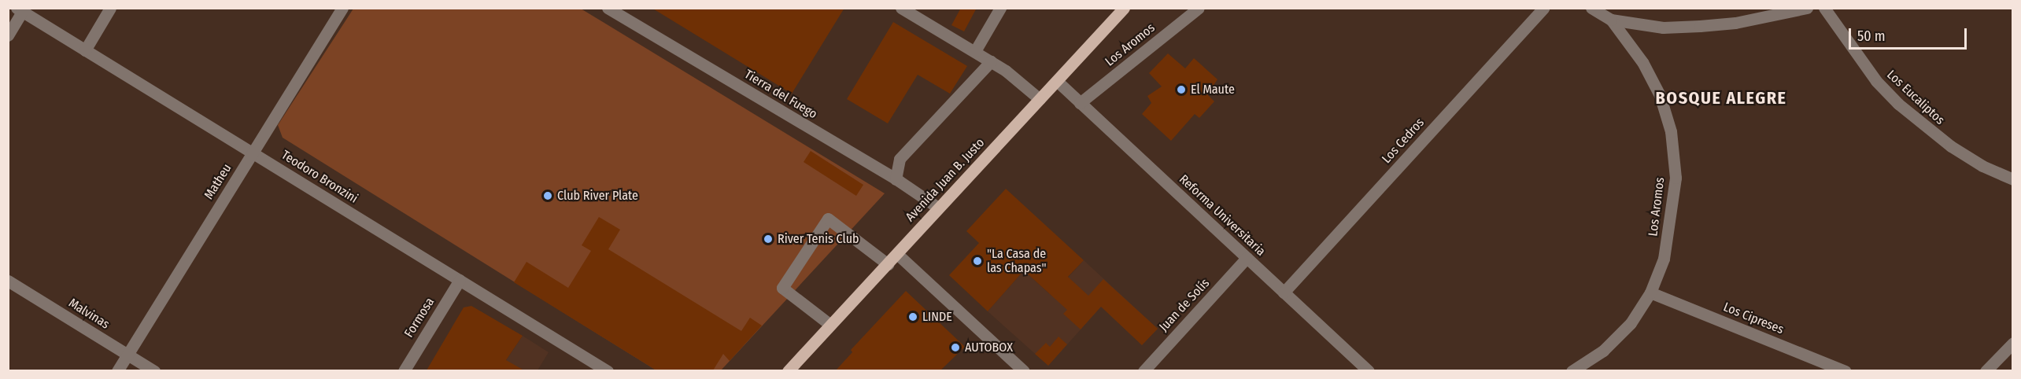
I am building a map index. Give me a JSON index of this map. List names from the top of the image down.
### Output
{
  "streets": {
    "main road": ["Avenida Juan B. Justo"],
    "street": [
      "Los Aromos",
      "Tierra del Fuego",
      "Los Eucaliptos",
      "Los Cedros",
      "Teodoro Bronzini",
      "Matheu",
      "Reforma Universitaria",
      "Juan de Solís",
      "Malvinas",
      "Formosa",
      "Los Cipreses"
    ]
  },
  "crossings": [
    ["Los Aromos", "Reforma Universitaria"],
    ["Los Aromos", "Los Cipreses"],
    ["Tierra del Fuego", "Avenida Juan B. Justo"],
    ["Los Cedros", "Reforma Universitaria"],
    ["Teodoro Bronzini", "Matheu"],
    ["Teodoro Bronzini", "Formosa"],
    ["Avenida Juan B. Justo", "Reforma Universitaria"],
    ["Matheu", "Malvinas"],
    ["Reforma Universitaria", "Juan de Solís"]
  ],
  "districts": ["BOSQUE ALEGRE"],
  "places": [
    "El Maute",
    "Club River Plate",
    "River Tenis Club",
    "\"La Casa de las Chapas\"",
    "LINDE",
    "AUTOBOX"
  ],
  "scale_bar": "50 m"
}
